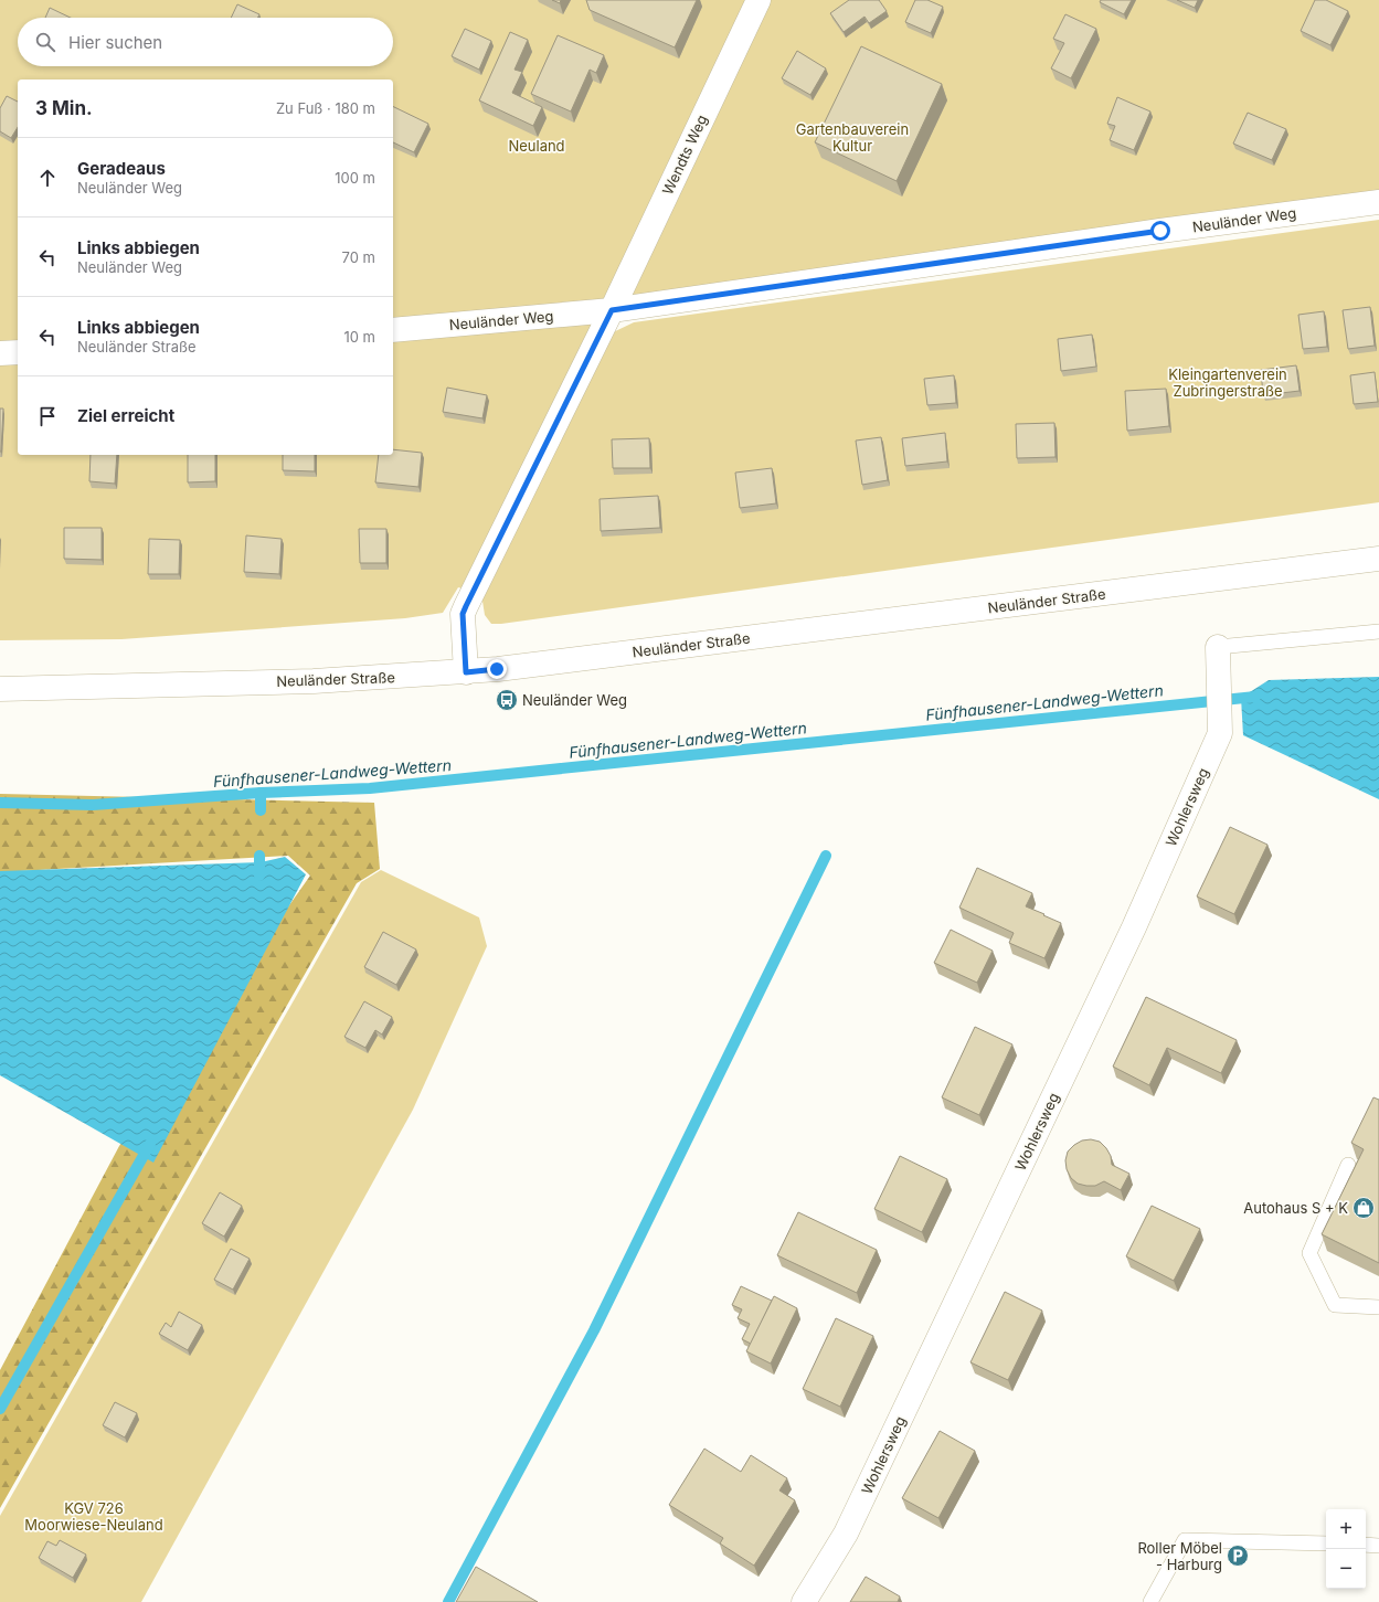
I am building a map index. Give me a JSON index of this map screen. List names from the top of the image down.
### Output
{
  "streets": {
    "street": [
      "Wendts Weg",
      "Neuländer Weg",
      "Neuländer Straße",
      "Wohlersweg"
    ]
  },
  "crossings": [
    ["Wendts Weg", "Neuländer Weg"]
  ],
  "water": ["Fünfhausener-Landweg-Wettern"],
  "parks": [
    "Gartenbauverein Kultur",
    "Neuland",
    "Kleingartenverein Zubringerstraße",
    "KGV 726 Moorwiese-Neuland"
  ],
  "places": {
    "bus stop": ["Neuländer Weg"],
    "shop": ["Autohaus S + K"],
    "parking": ["Roller Möbel - Harburg"]
  },
  "page": {
    "search": "Hier suchen",
    "heading": ["3 Min.", "Zu Fuß · 180 m"],
    "list": [
      ["Geradeaus", "Neuländer Weg", "100 m"],
      ["Links abbiegen", "Neuländer Weg", "70 m"],
      ["Links abbiegen", "Neuländer Straße", "10 m"],
      "Ziel erreicht"
    ],
    "map_buttons": ["+", "−"]
  }
}
